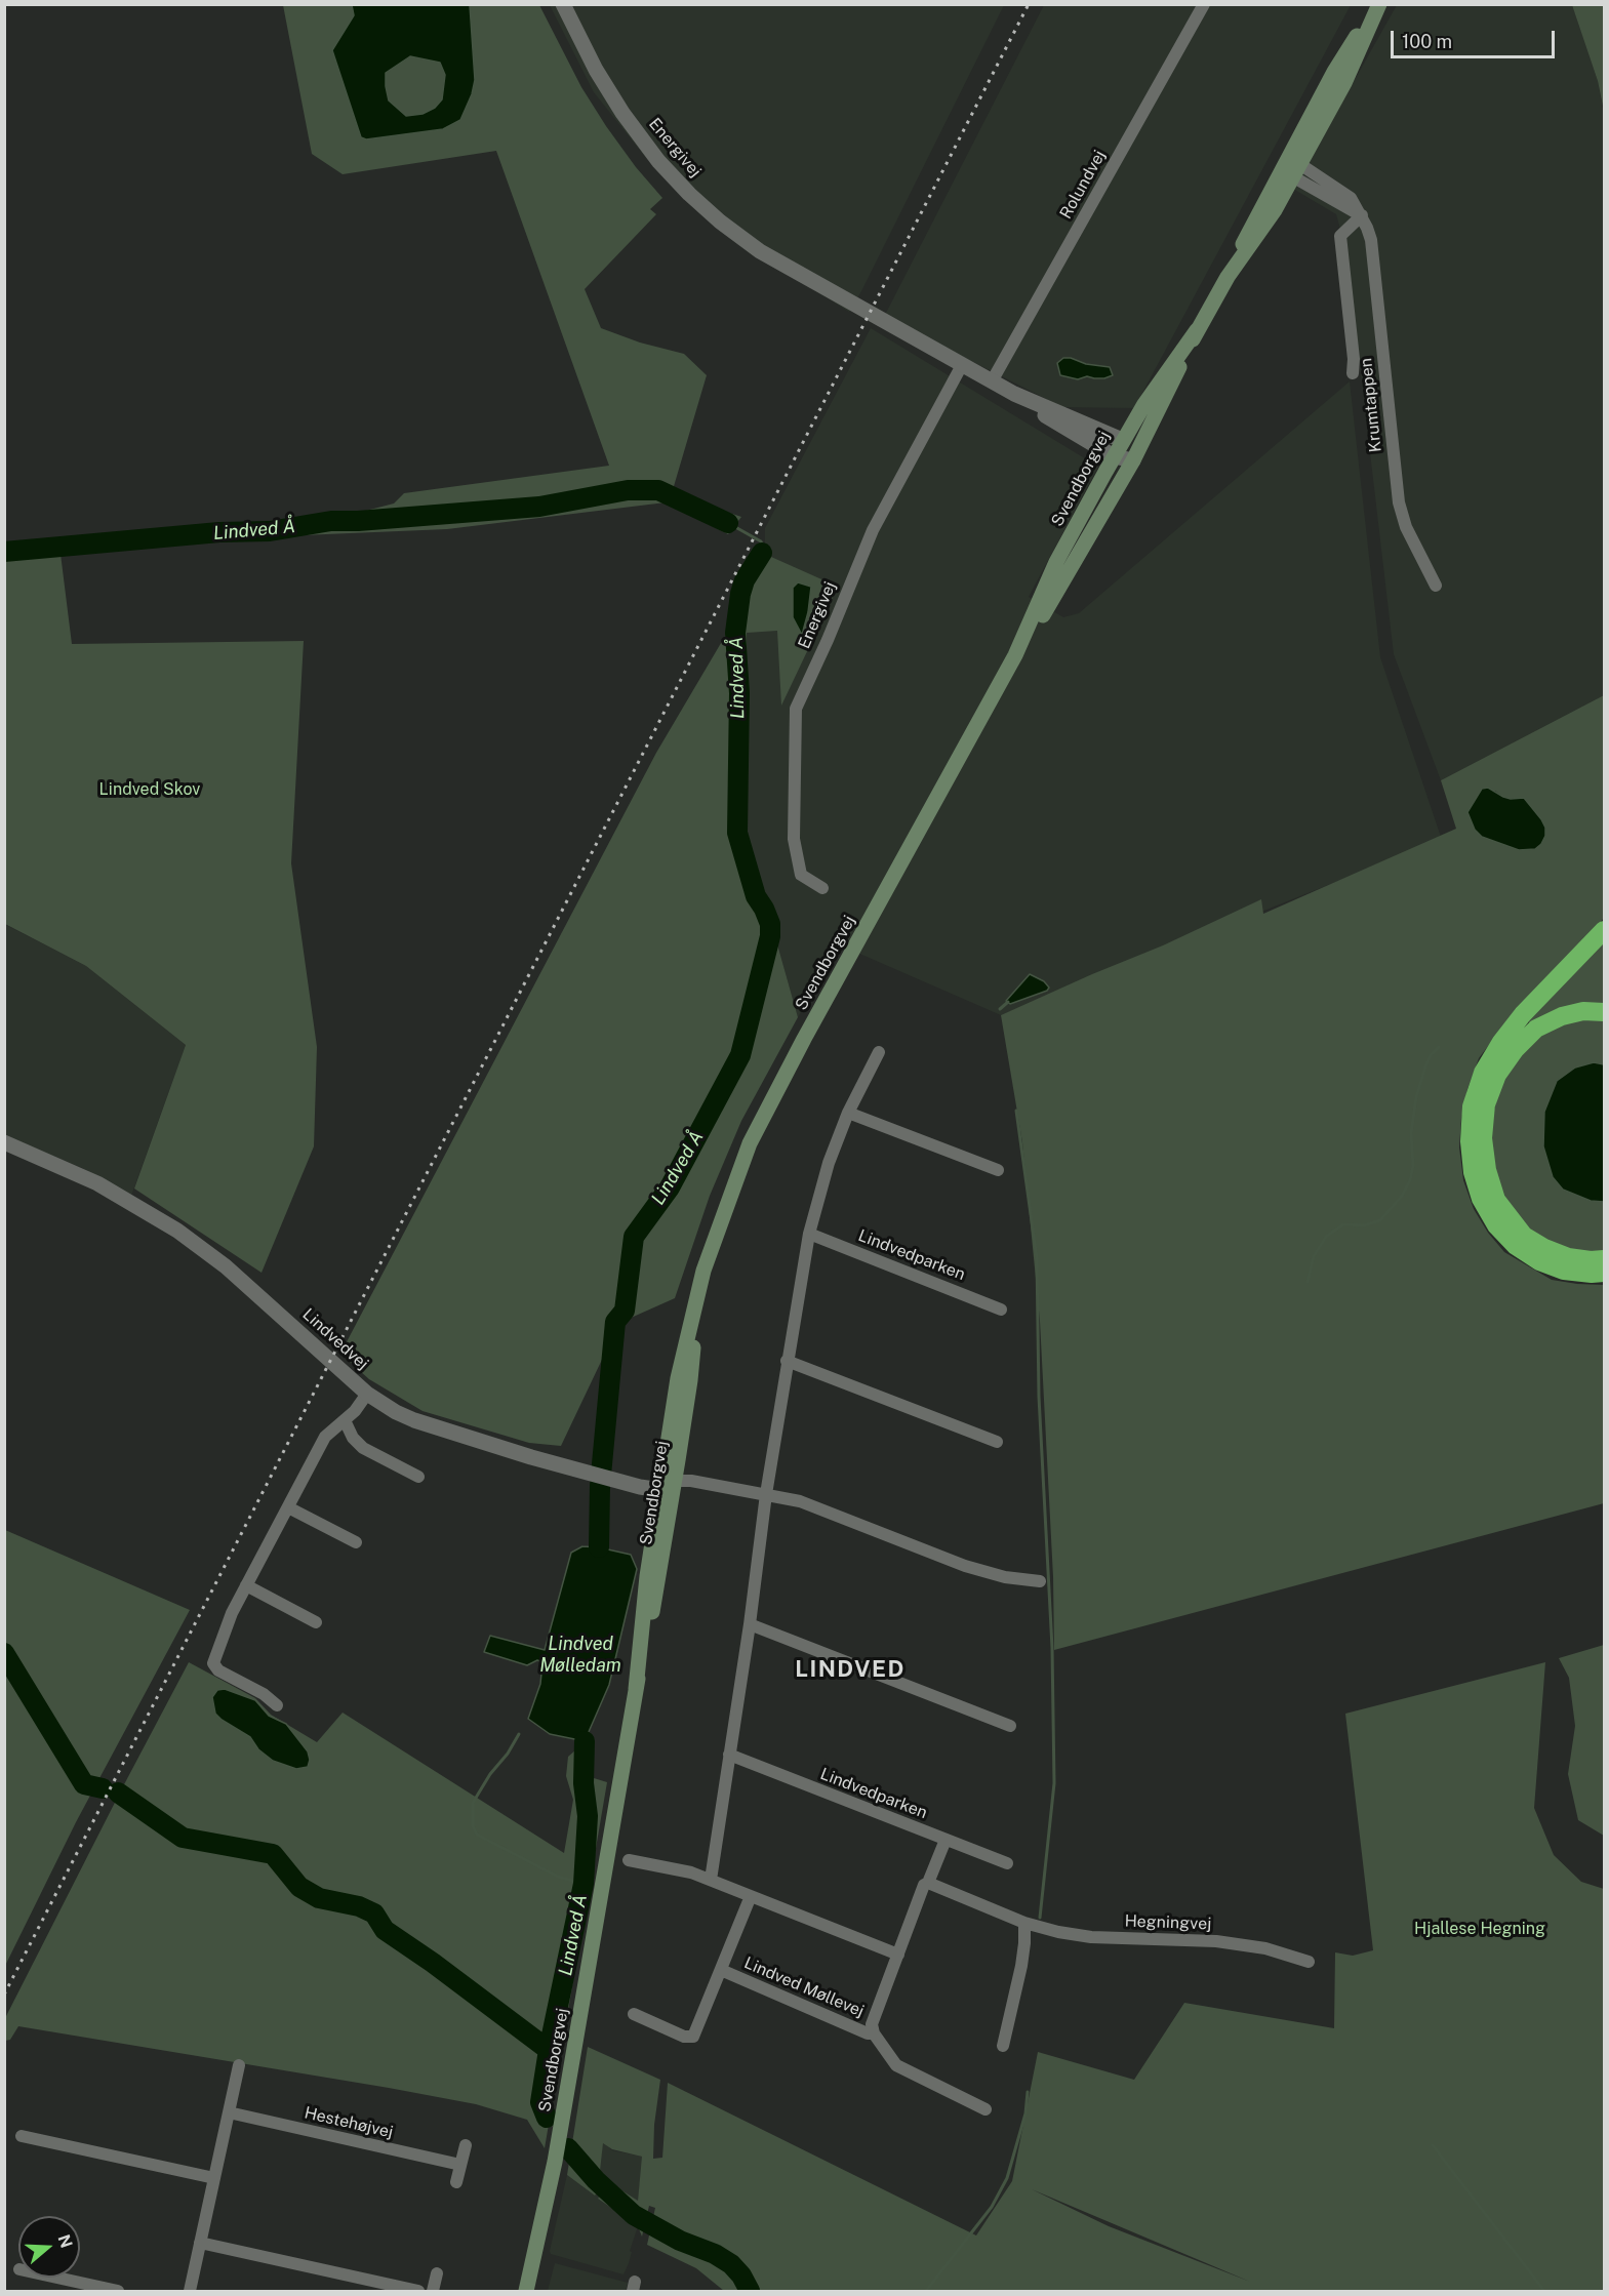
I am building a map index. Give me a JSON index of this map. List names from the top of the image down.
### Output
{
  "streets": {
    "main road": ["Svendborgvej"],
    "street": [
      "Energivej",
      "Rolundvej",
      "Krumtappen",
      "Lindvedparken",
      "Lindvedvej",
      "Hegningvej",
      "Lindved Møllevej",
      "Hestehøjvej"
    ]
  },
  "crossings": [
    ["Energivej", "Rolundvej"],
    ["Energivej", "Svendborgvej"],
    ["Svendborgvej", "Lindvedvej"],
    ["Hegningvej", "Lindved Møllevej"]
  ],
  "districts": ["LINDVED"],
  "water": ["Lindved Å", "Lindved Mølledam"],
  "parks": ["Lindved Skov", "Hjallese Hegning"],
  "scale_bar": "100 m",
  "north": "right"
}
